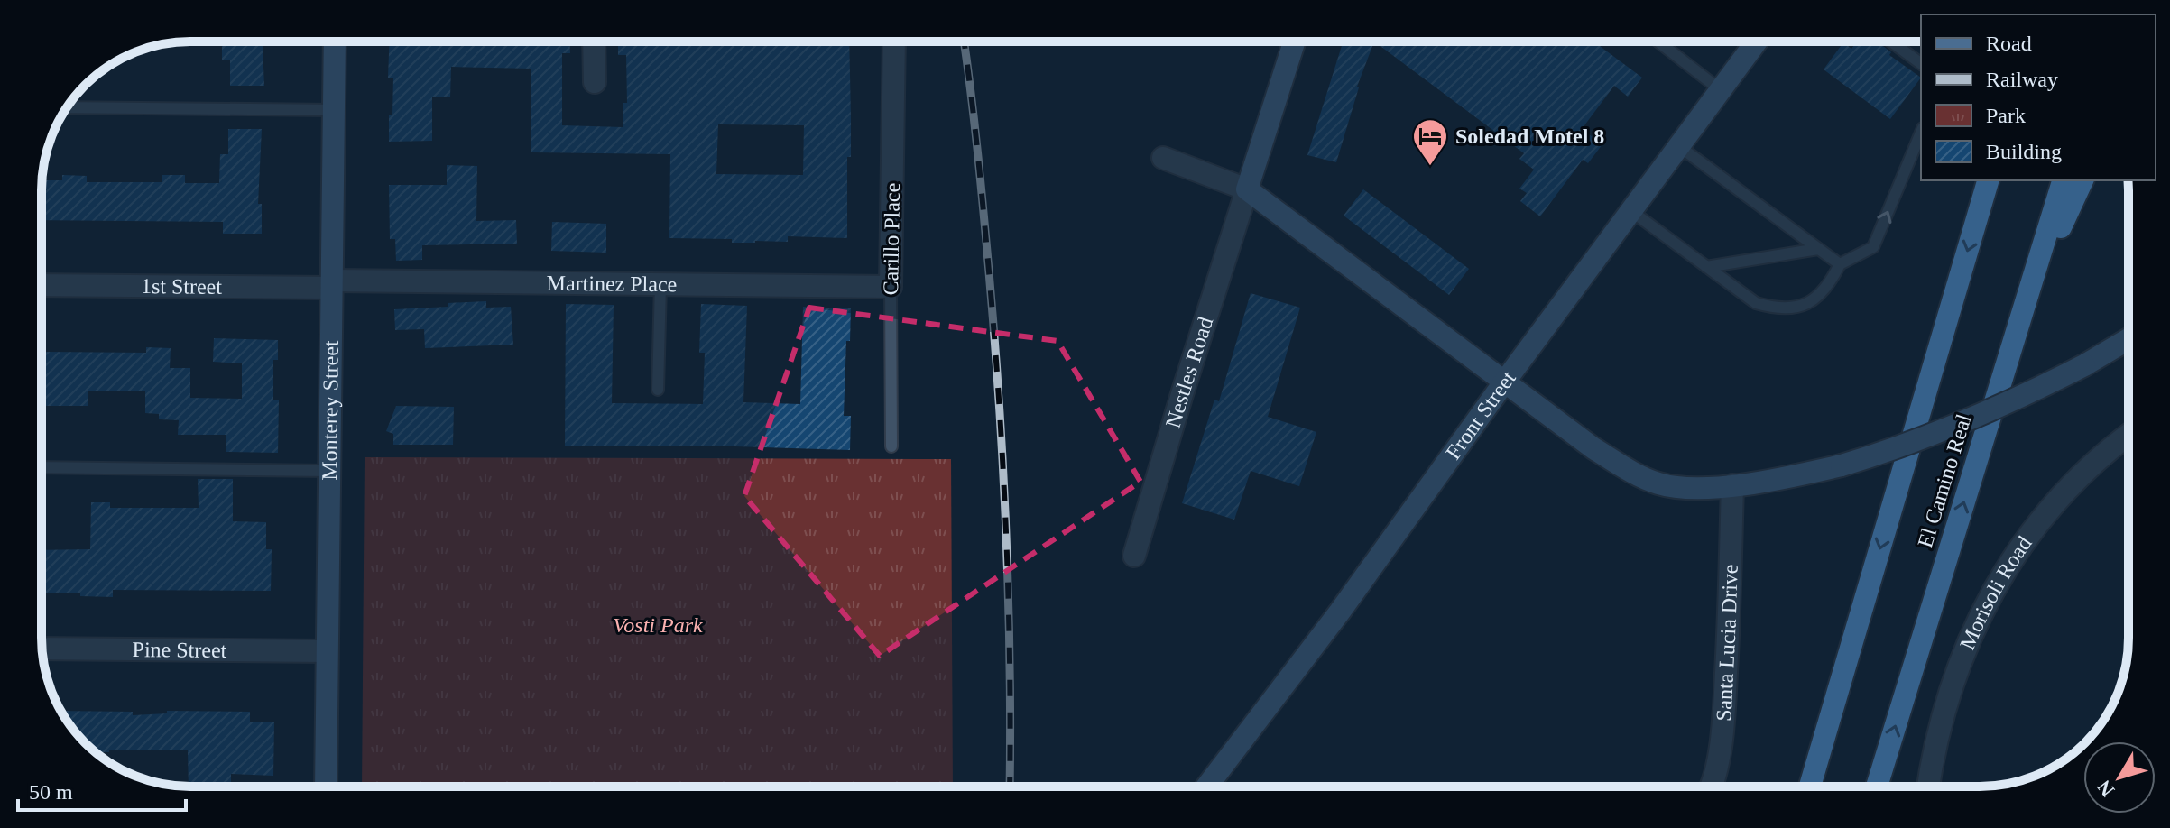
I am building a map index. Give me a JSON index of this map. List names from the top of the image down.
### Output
{
  "streets": {
    "highway": ["El Camino Real"],
    "main road": ["Nestles Road", "Monterey Street", "Front Street"],
    "street": [
      "Carillo Place",
      "Martinez Place",
      "1st Street",
      "Morisoli Road",
      "Santa Lucia Drive",
      "Pine Street"
    ]
  },
  "crossings": [
    ["Carillo Place", "Martinez Place"],
    ["Martinez Place", "1st Street"],
    ["Martinez Place", "Monterey Street"],
    ["1st Street", "Monterey Street"],
    ["Monterey Street", "Pine Street"]
  ],
  "parks": ["Vosti Park"],
  "places": {
    "hotel": ["Soledad Motel 8"]
  },
  "legend": [
    "Road",
    "Railway",
    "Park",
    "Building"
  ],
  "scale_bar": "50 m",
  "north": "bottom left"
}
